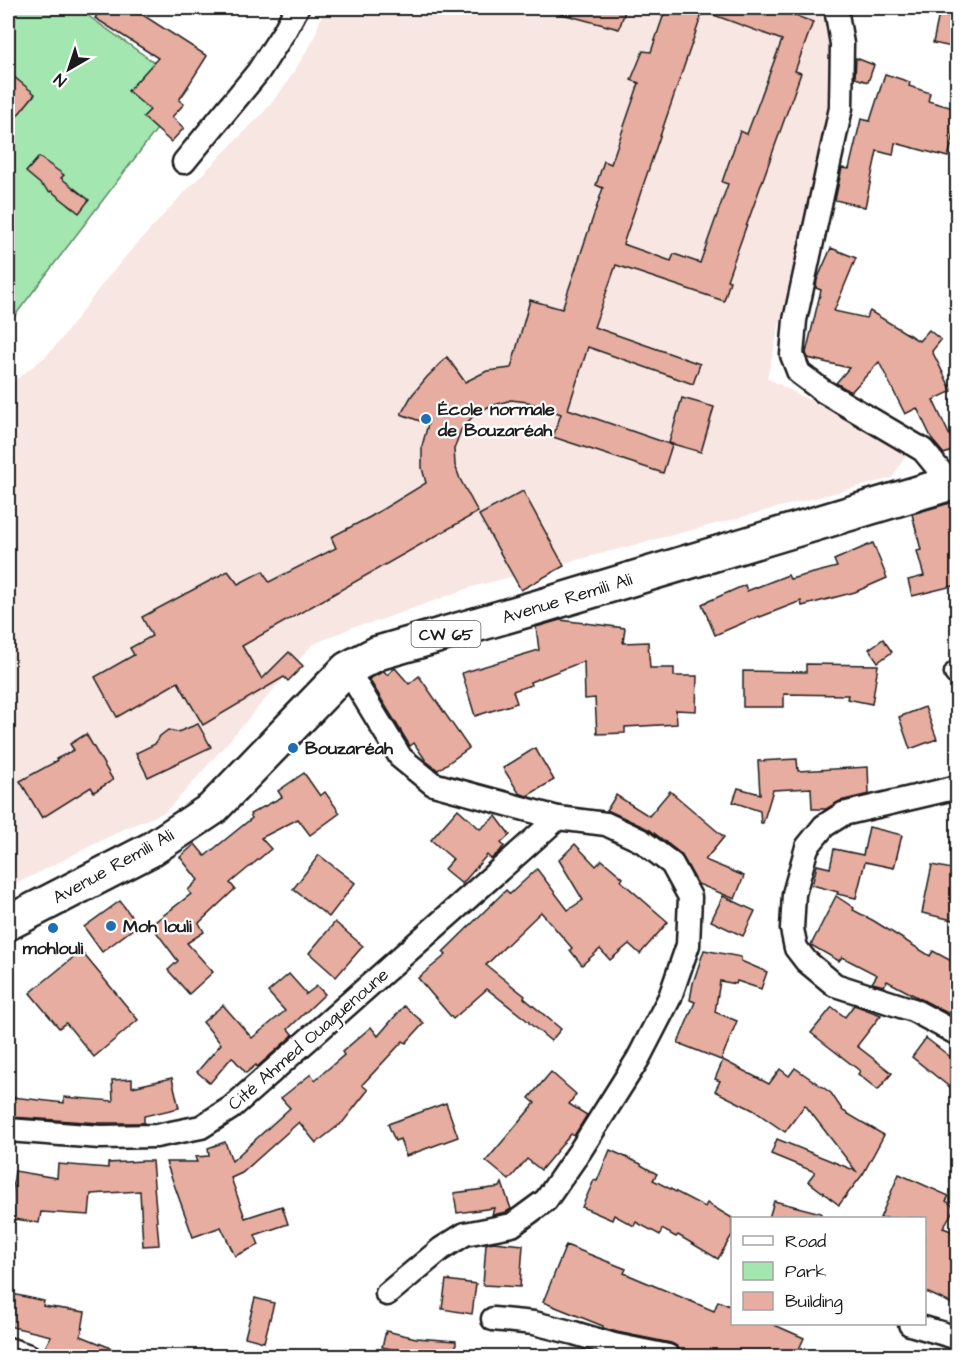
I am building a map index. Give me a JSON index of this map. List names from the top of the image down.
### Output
{
  "streets": {
    "main road": ["Avenue Remili Ali", "CW 65"],
    "street": ["Cité Ahmed Ouaguenoune"]
  },
  "places": [
    "École normale de Bouzaréah",
    "Bouzaréah",
    "Moh louli",
    "mohlouli"
  ],
  "legend": ["Road", "Park", "Building"],
  "north": "bottom left"
}
